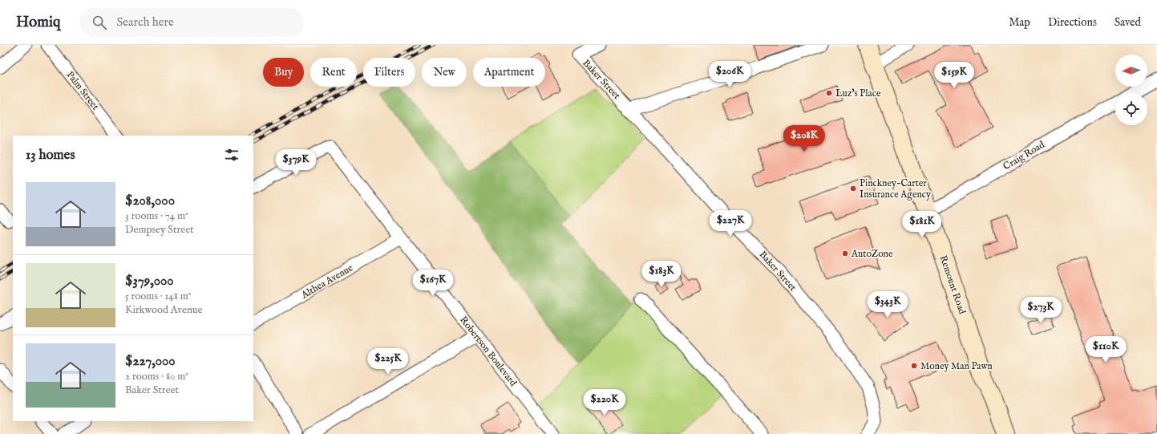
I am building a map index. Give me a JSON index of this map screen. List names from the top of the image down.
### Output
{
  "streets": {
    "main road": ["Remount Road"],
    "street": [
      "Baker Street",
      "Palm Street",
      "Craig Road",
      "Althea Avenue",
      "Robertson Boulevard"
    ]
  },
  "crossings": [
    ["Craig Road", "Remount Road"],
    ["Althea Avenue", "Robertson Boulevard"]
  ],
  "places": [
    "Luz's Place",
    "Pinckney-Carter Insurance Agency",
    "AutoZone",
    "Money Man Pawn"
  ],
  "north": "left",
  "page": {
    "header": "Homiq",
    "search": "Search here",
    "nav": ["Map", "Directions", "Saved"],
    "chip": [
      "Buy",
      "Rent",
      "Filters",
      "New",
      "Apartment"
    ],
    "price": [
      "$206K",
      "$159K",
      "$208K",
      "$379K",
      "$227K",
      "$181K",
      "$183K",
      "$167K",
      "$343K",
      "$273K",
      "$110K",
      "$225K",
      "$220K"
    ],
    "heading": "13 homes",
    "list": [
      {
        "name": "$208,000",
        "note": "3 rooms · 74 m² · Dempsey Street"
      },
      {
        "name": "$379,000",
        "note": "5 rooms · 148 m² · Kirkwood Avenue"
      },
      {
        "name": "$227,000",
        "note": "2 rooms · 80 m² · Baker Street"
      }
    ]
  }
}
